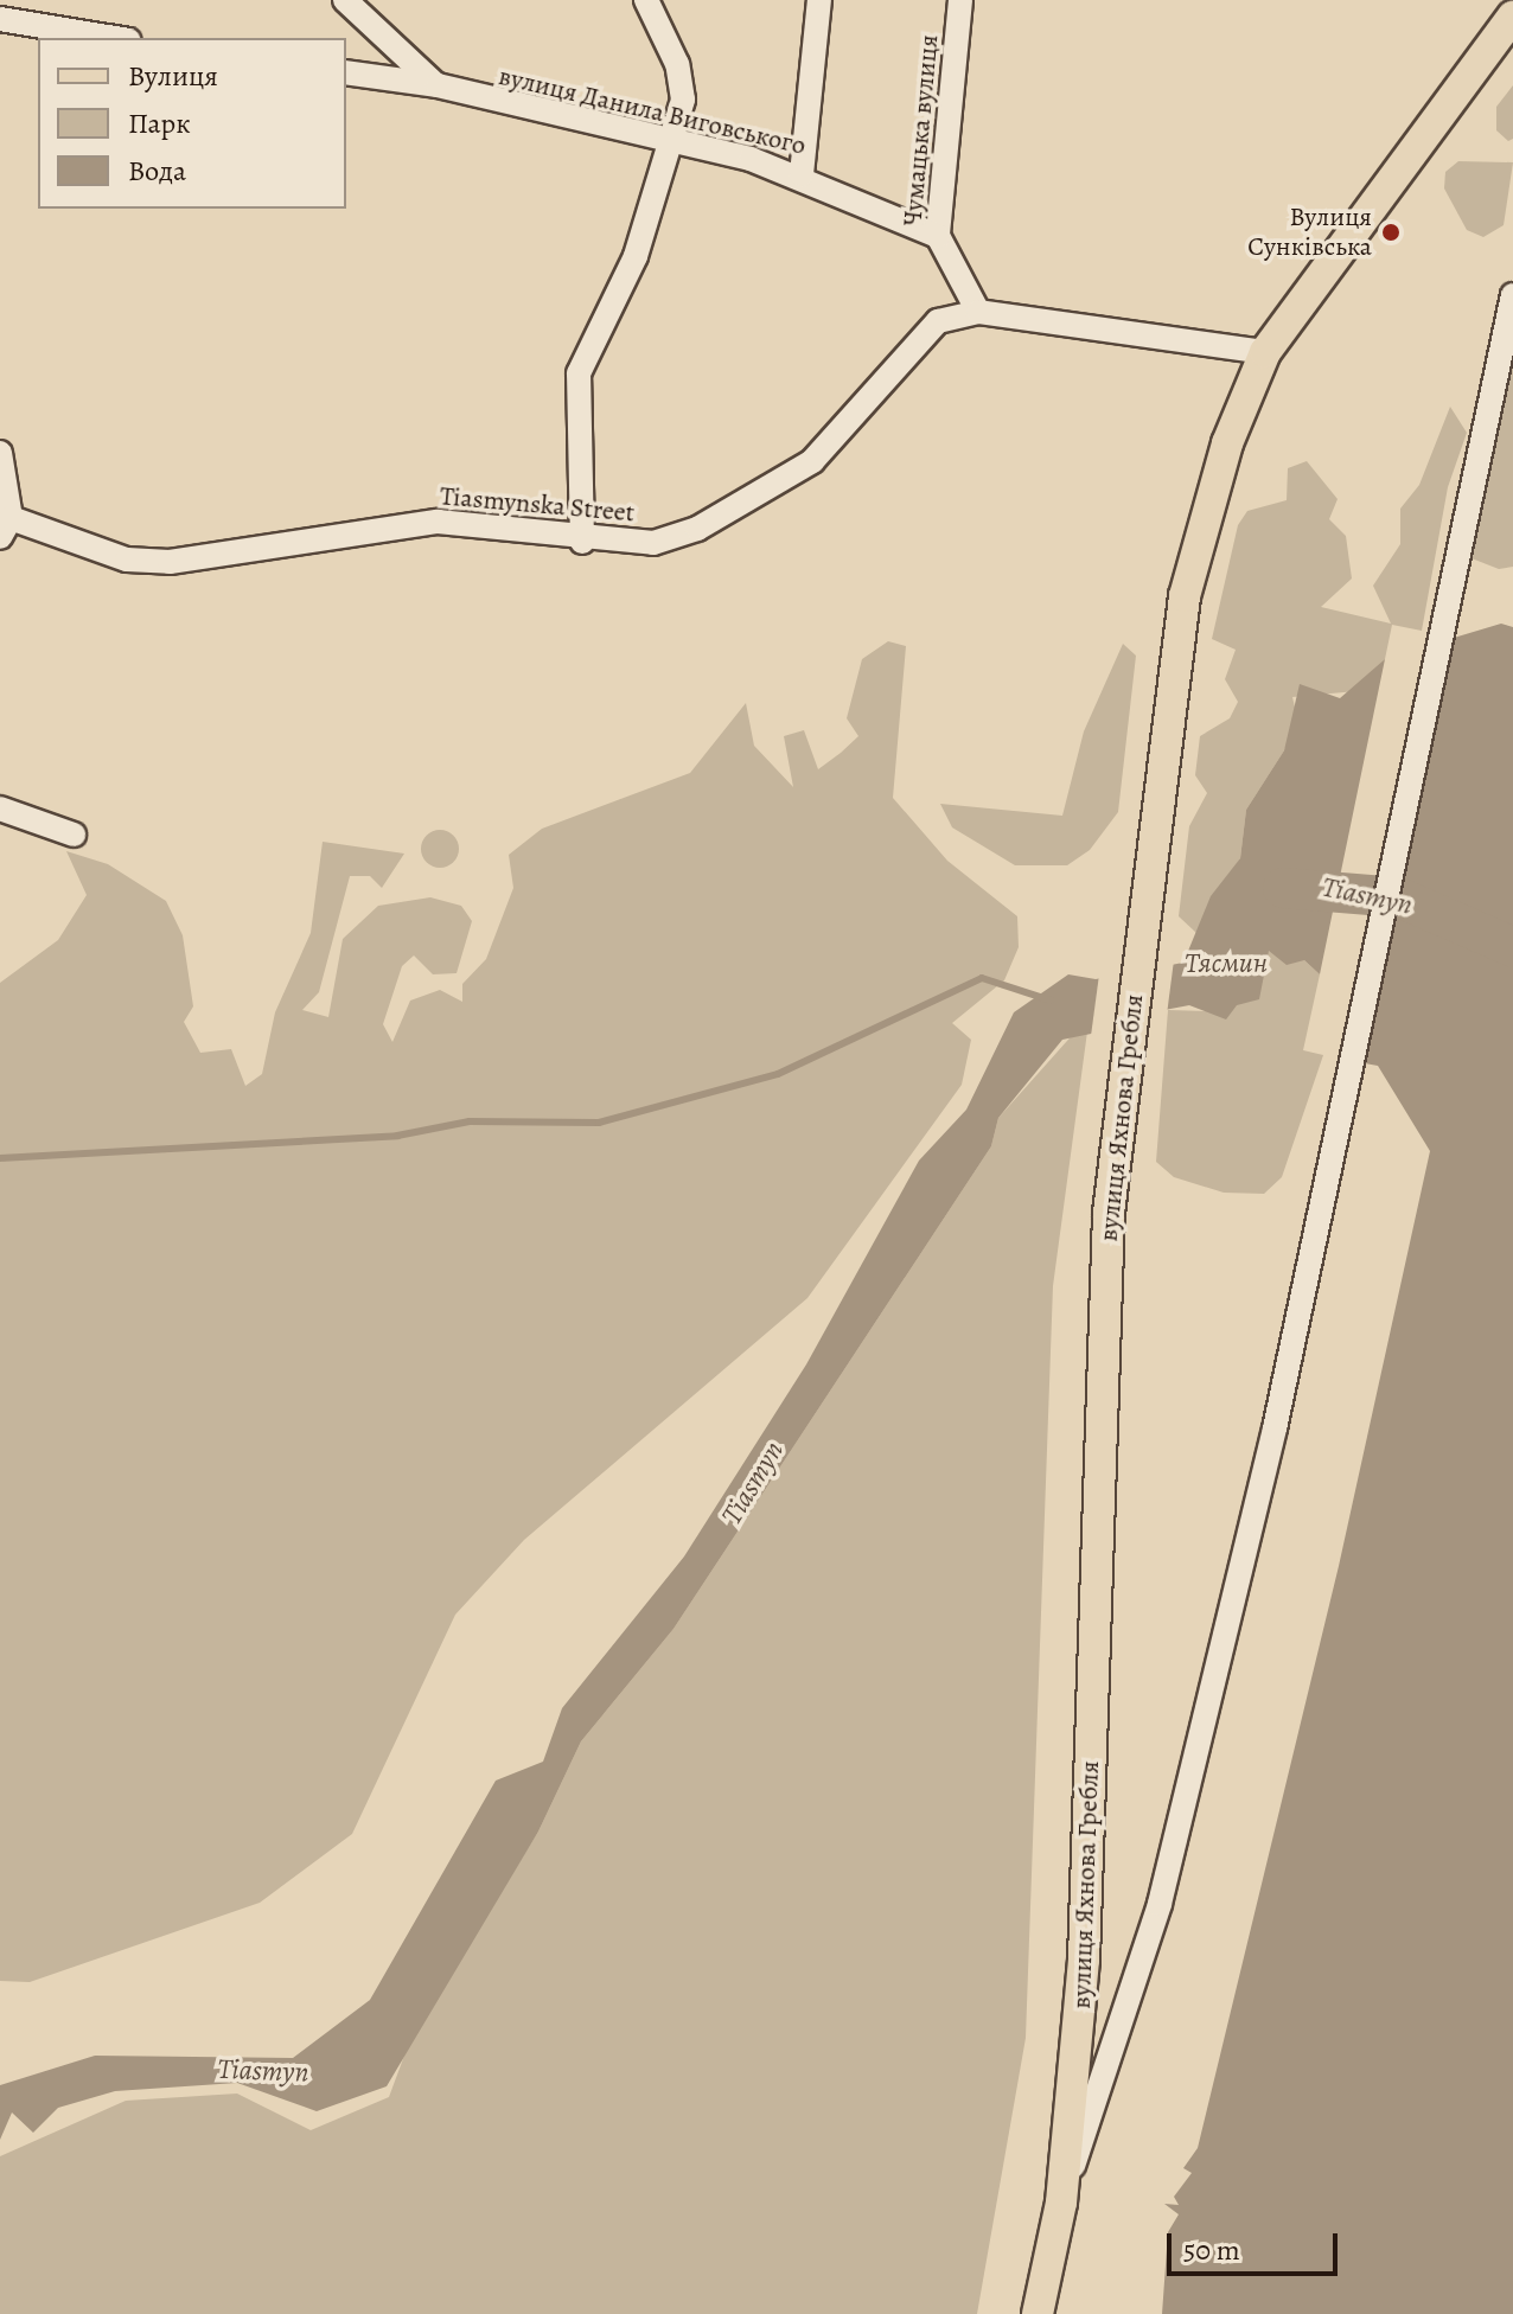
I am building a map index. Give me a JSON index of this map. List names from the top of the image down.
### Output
{
  "streets": {
    "main road": ["вулиця Яхнова Гребля"],
    "street": ["вулиця Данила Виговського", "Чумацька вулиця", "Tiasmynska Street"]
  },
  "crossings": [
    ["вулиця Данила Виговського", "Чумацька вулиця"]
  ],
  "water": ["Tiasmyn", "Тясмин"],
  "places": ["Вулиця Сунківська"],
  "legend": ["Вулиця", "Парк", "Вода"],
  "scale_bar": "50 m"
}
